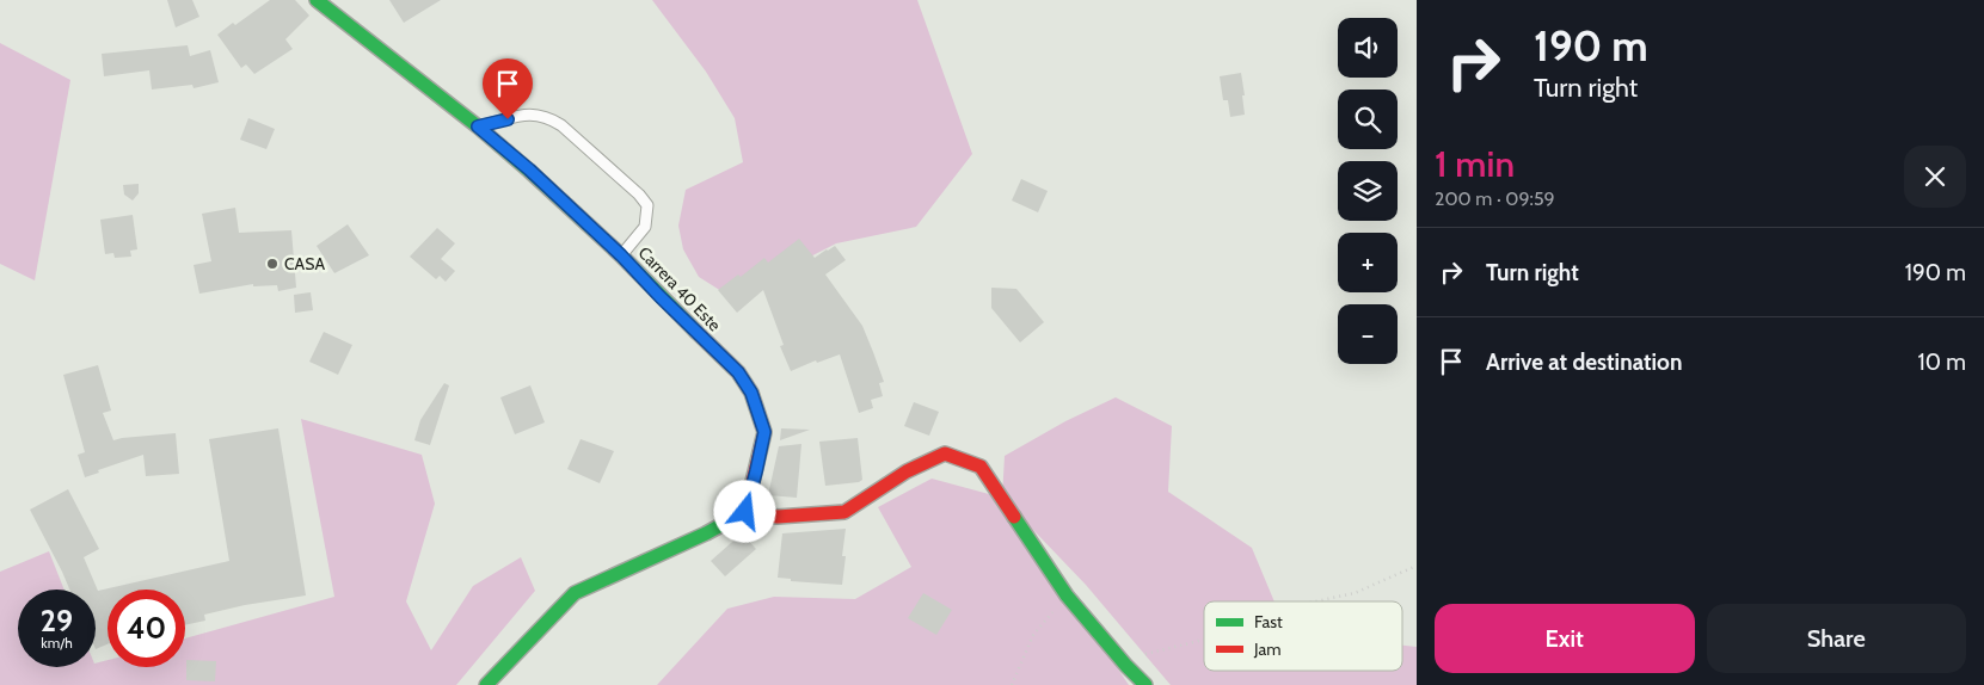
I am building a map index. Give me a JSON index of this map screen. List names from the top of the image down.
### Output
{
  "streets": {
    "street": ["Carrera 40 Este"]
  },
  "places": ["CASA"],
  "legend": ["Fast", "Jam"],
  "page": {
    "turn": ["190 m", "Turn right"],
    "map_buttons": ["+", "−"],
    "heading": ["1 min", "200 m · 09:59"],
    "list": [
      {
        "name": "Turn right",
        "value": "190 m"
      },
      {
        "name": "Arrive at destination",
        "value": "10 m"
      }
    ],
    "speed": "29 km/h",
    "limit": "40",
    "buttons": ["Exit", "Share"]
  }
}
